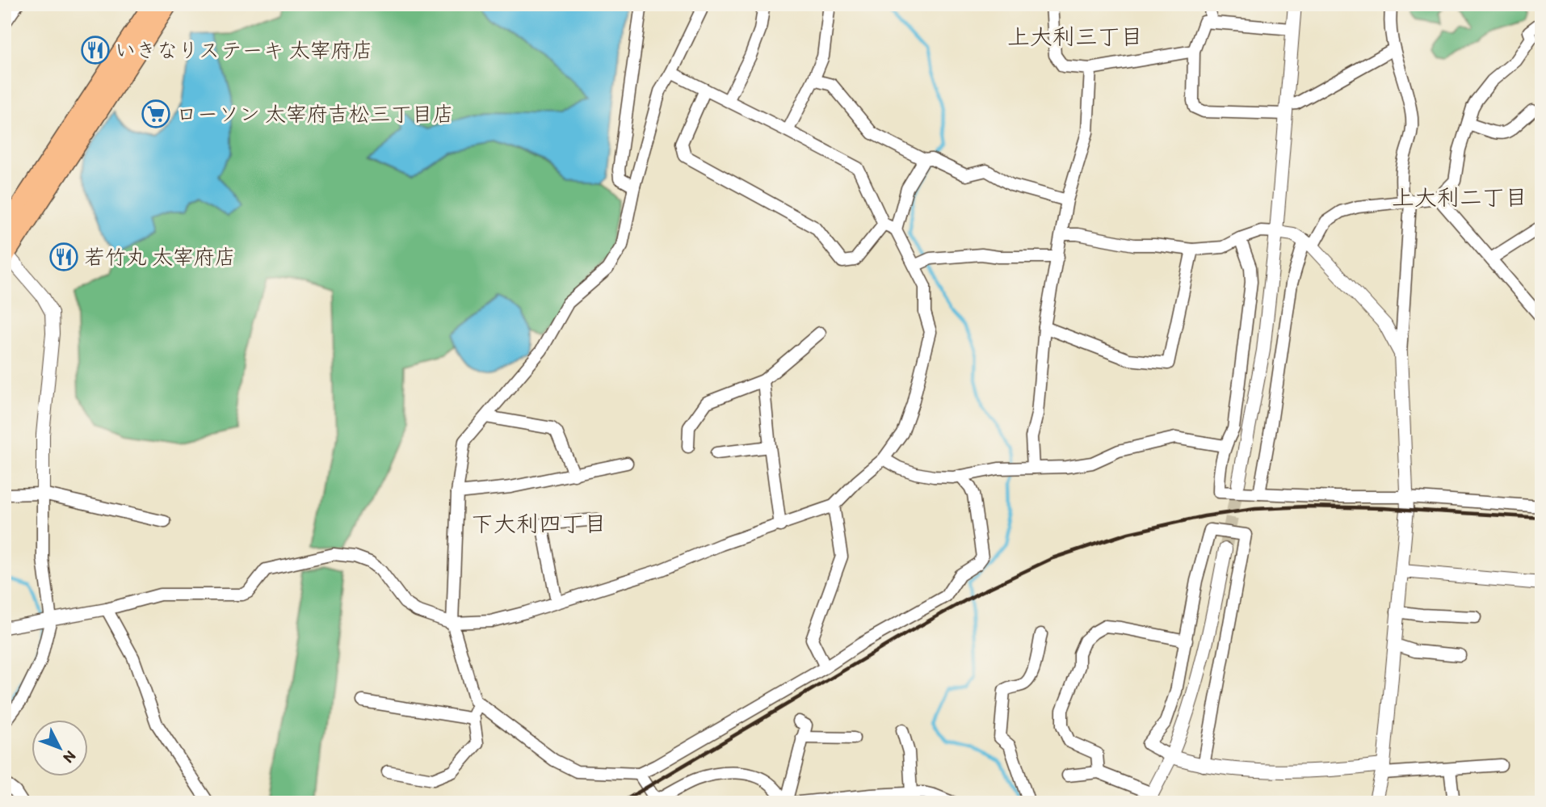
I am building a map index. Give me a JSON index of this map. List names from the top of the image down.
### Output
{
  "districts": ["上大利三丁目", "上大利二丁目", "下大利四丁目"],
  "places": {
    "restaurant": ["いきなりステーキ 太宰府店", "若竹丸 太宰府店"],
    "supermarket": ["ローソン 太宰府吉松三丁目店"]
  },
  "north": "bottom right"
}
